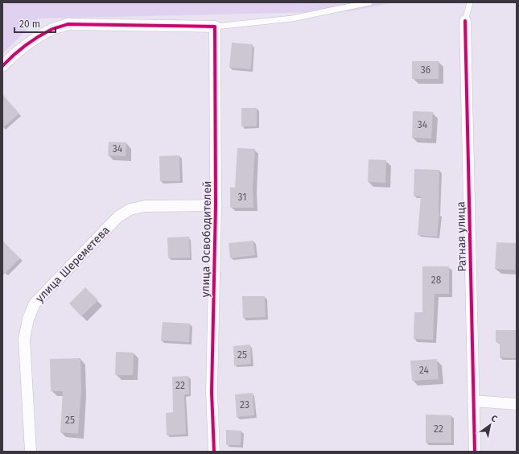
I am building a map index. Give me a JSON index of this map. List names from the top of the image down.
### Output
{
  "streets": {
    "street": ["Ратная улица", "улица Освободителей", "улица Шереметева"]
  },
  "crossings": [
    ["улица Освободителей", "улица Шереметева"]
  ],
  "house_numbers": [
    "36",
    "34",
    "34",
    "31",
    "28",
    "25",
    "24",
    "22",
    "23",
    "25",
    "22"
  ],
  "scale_bar": "20 m",
  "north": "top right"
}
